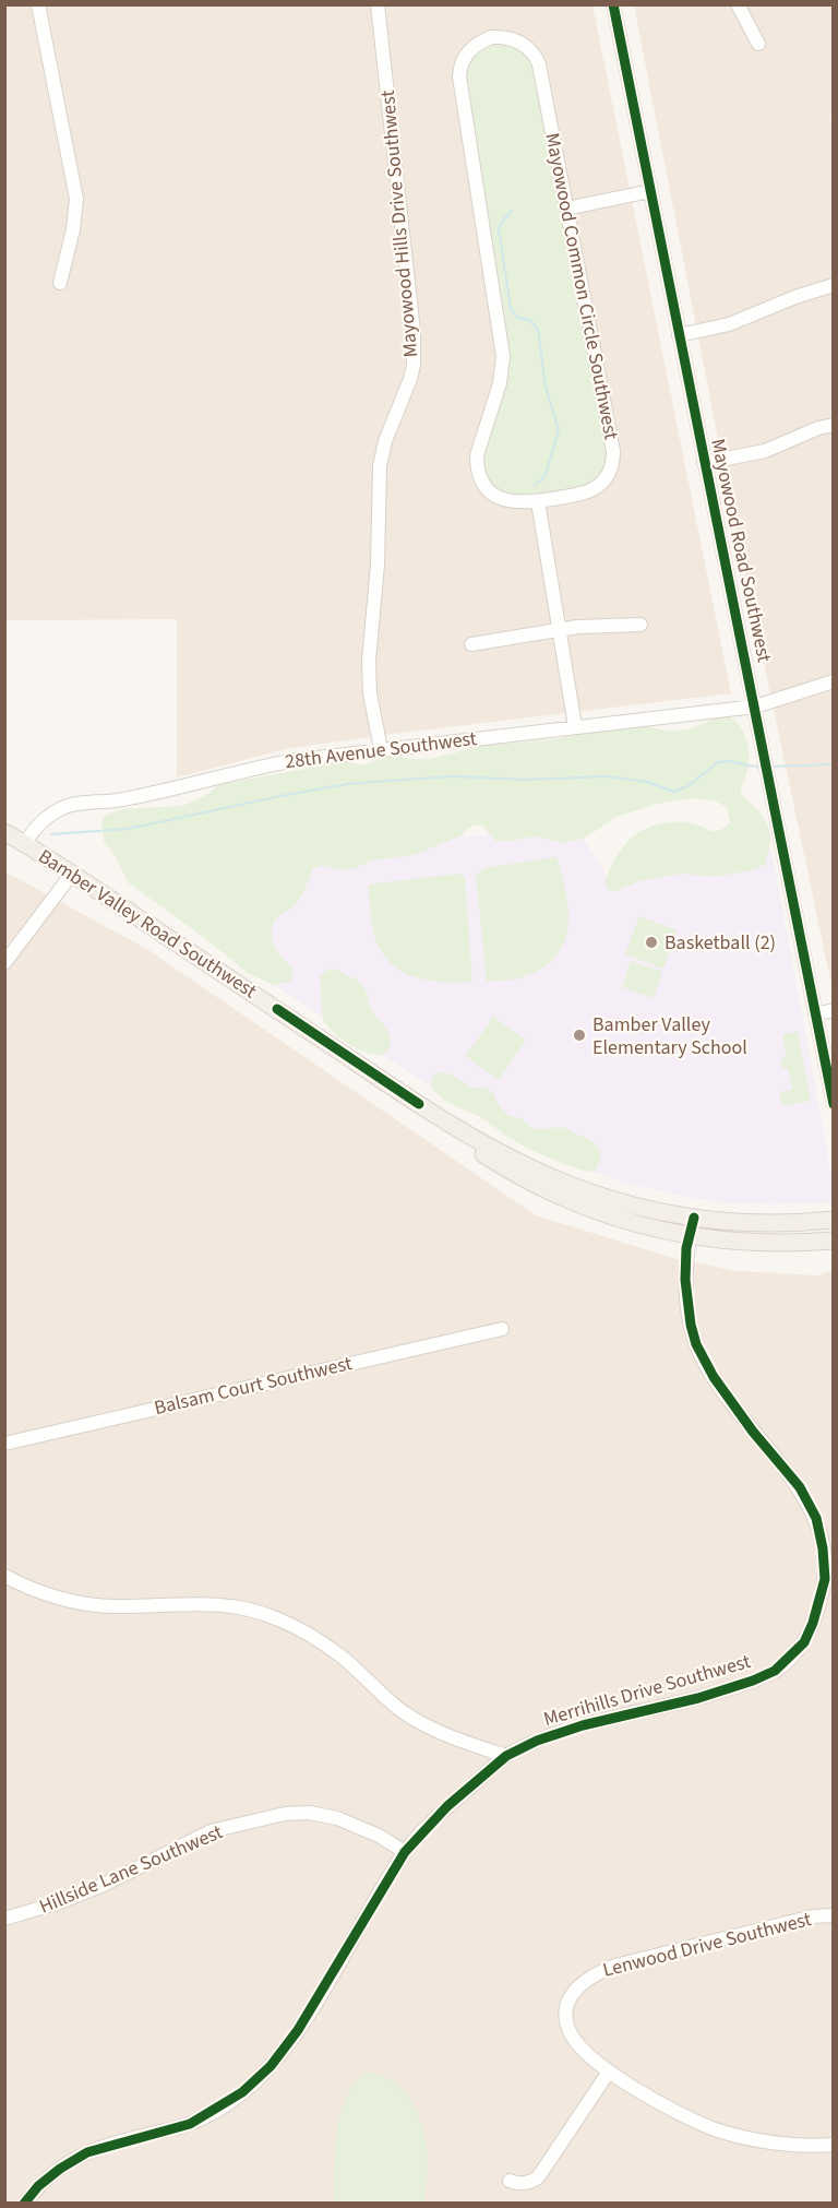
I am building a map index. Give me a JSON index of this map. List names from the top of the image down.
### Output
{
  "streets": {
    "main road": ["Bamber Valley Road Southwest"],
    "street": [
      "Mayowood Hills Drive Southwest",
      "Mayowood Common Circle Southwest",
      "Mayowood Road Southwest",
      "28th Avenue Southwest",
      "Balsam Court Southwest",
      "Merrihills Drive Southwest",
      "Hillside Lane Southwest",
      "Lenwood Drive Southwest"
    ]
  },
  "crossings": [
    ["Mayowood Hills Drive Southwest", "28th Avenue Southwest"],
    ["Mayowood Road Southwest", "28th Avenue Southwest"],
    ["28th Avenue Southwest", "Bamber Valley Road Southwest"],
    ["Bamber Valley Road Southwest", "Merrihills Drive Southwest"],
    ["Merrihills Drive Southwest", "Hillside Lane Southwest"]
  ],
  "places": ["Basketball (2)", "Bamber Valley Elementary School"]
}
